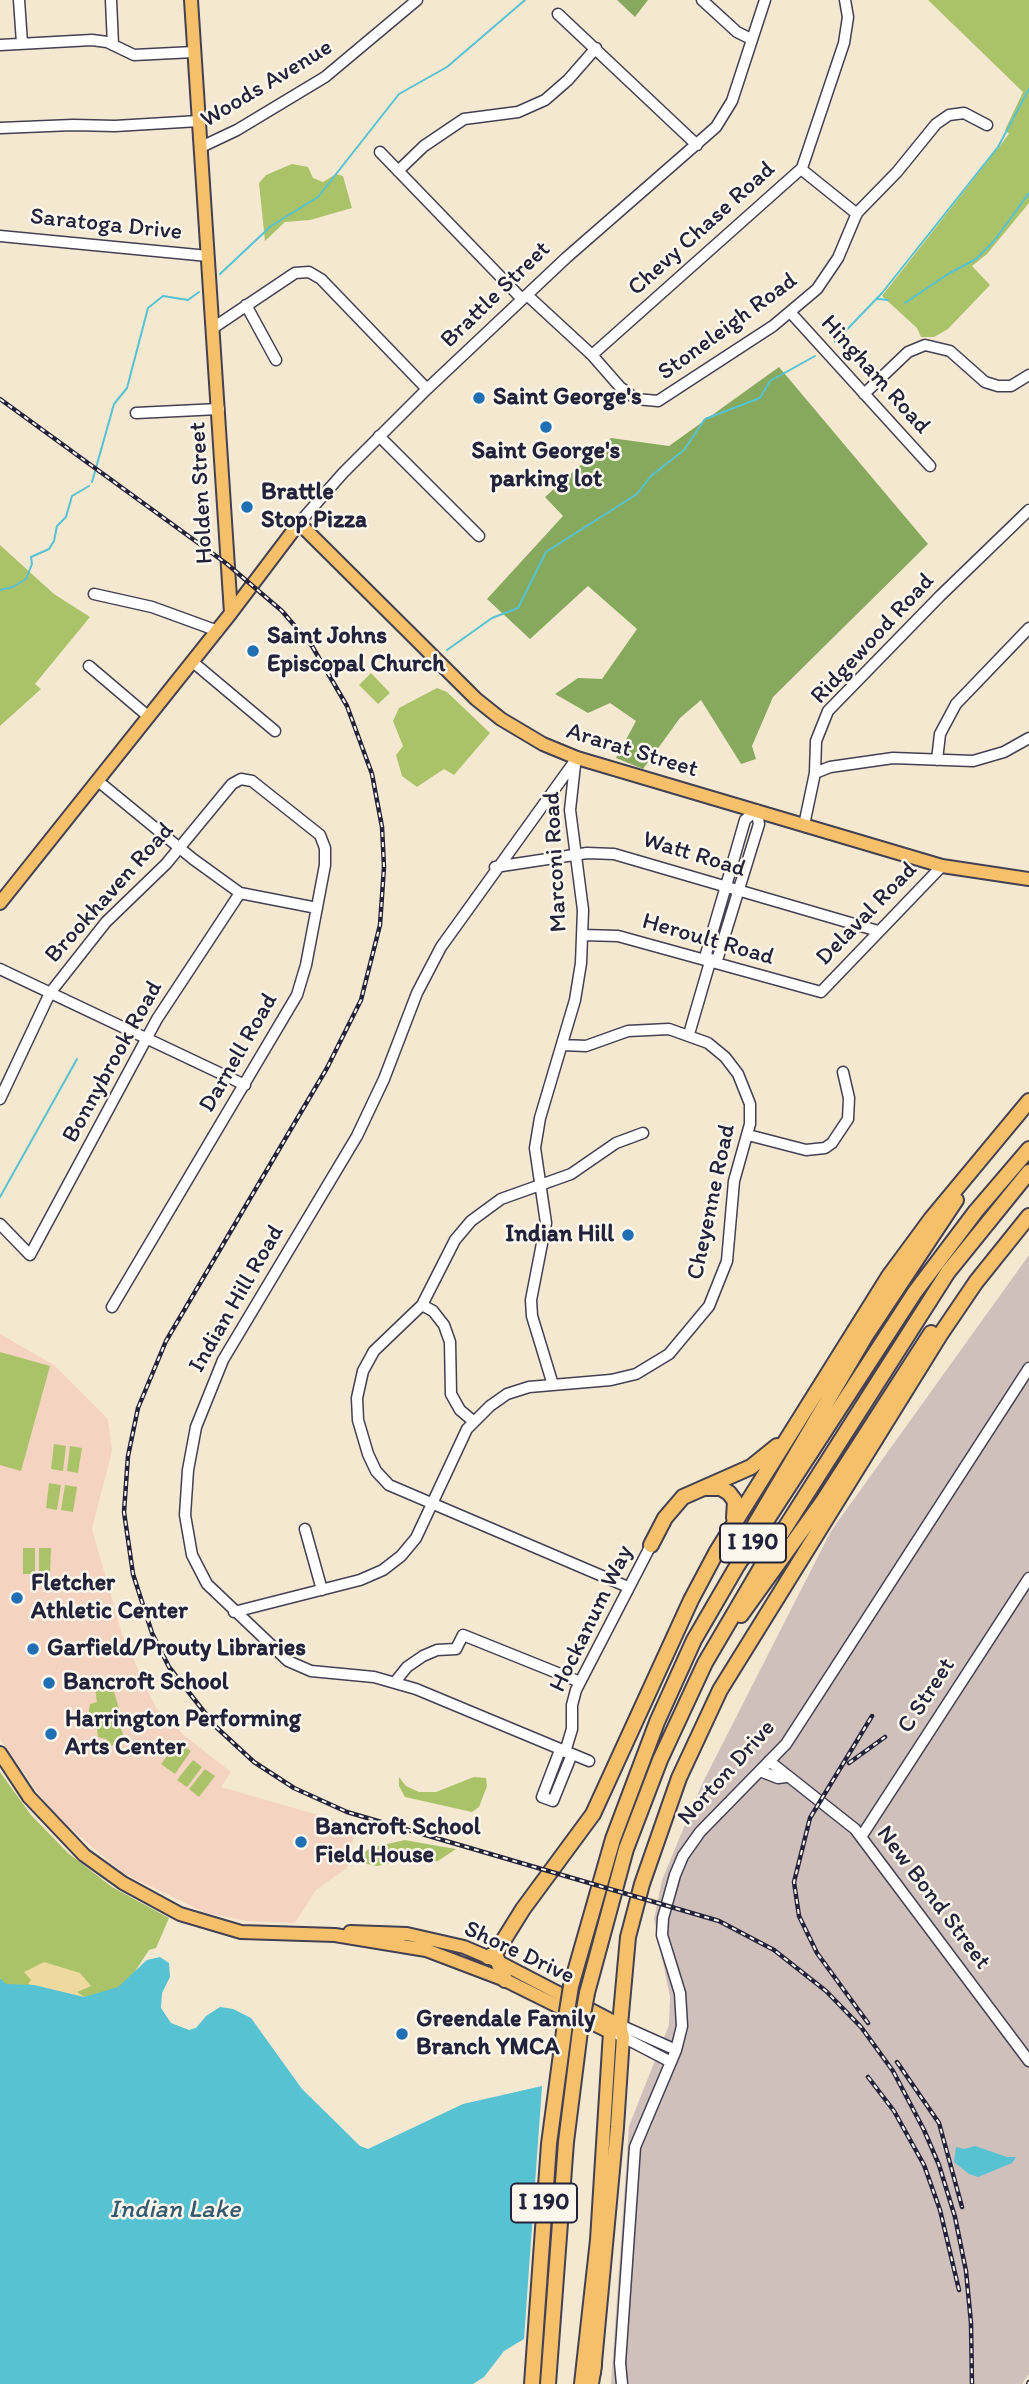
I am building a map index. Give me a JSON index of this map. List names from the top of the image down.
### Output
{
  "streets": {
    "highway": ["I 190"],
    "main road": [
      "Brattle Street",
      "Holden Street",
      "Ararat Street",
      "Shore Drive"
    ],
    "street": [
      "Woods Avenue",
      "Saratoga Drive",
      "Chevy Chase Road",
      "Stoneleigh Road",
      "Hingham Road",
      "Ridgewood Road",
      "Watt Road",
      "Marconi Road",
      "Brookhaven Road",
      "Delaval Road",
      "Heroult Road",
      "Darnell Road",
      "Bonnybrook Road",
      "Cheyenne Road",
      "Indian Hill Road",
      "Hockanum Way",
      "C Street",
      "Norton Drive",
      "New Bond Street"
    ]
  },
  "crossings": [
    ["Woods Avenue", "Holden Street"],
    ["Saratoga Drive", "Holden Street"],
    ["Chevy Chase Road", "Stoneleigh Road"],
    ["Brattle Street", "Stoneleigh Road"],
    ["Brattle Street", "Holden Street"],
    ["Brattle Street", "Ararat Street"],
    ["Stoneleigh Road", "Hingham Road"],
    ["Ridgewood Road", "Ararat Street"],
    ["Ararat Street", "Marconi Road"],
    ["Ararat Street", "Delaval Road"],
    ["Ararat Street", "Indian Hill Road"],
    ["Watt Road", "Marconi Road"],
    ["Watt Road", "Delaval Road"],
    ["Watt Road", "Indian Hill Road"],
    ["Marconi Road", "Heroult Road"],
    ["Marconi Road", "Cheyenne Road"],
    ["Marconi Road", "Indian Hill Road"],
    ["Brookhaven Road", "Darnell Road"],
    ["Delaval Road", "Heroult Road"],
    ["Cheyenne Road", "Indian Hill Road"],
    ["Indian Hill Road", "Hockanum Way"],
    ["C Street", "New Bond Street"],
    ["Norton Drive", "New Bond Street"],
    ["Norton Drive", "Shore Drive"]
  ],
  "water": ["Indian Lake"],
  "places": [
    "Saint George's",
    "Saint George's parking lot",
    "Brattle Stop Pizza",
    "Saint Johns Episcopal Church",
    "Indian Hill",
    "Fletcher Athletic Center",
    "Garfield/Prouty Libraries",
    "Bancroft School",
    "Harrington Performing Arts Center",
    "Bancroft School Field House",
    "Greendale Family Branch YMCA"
  ]
}
